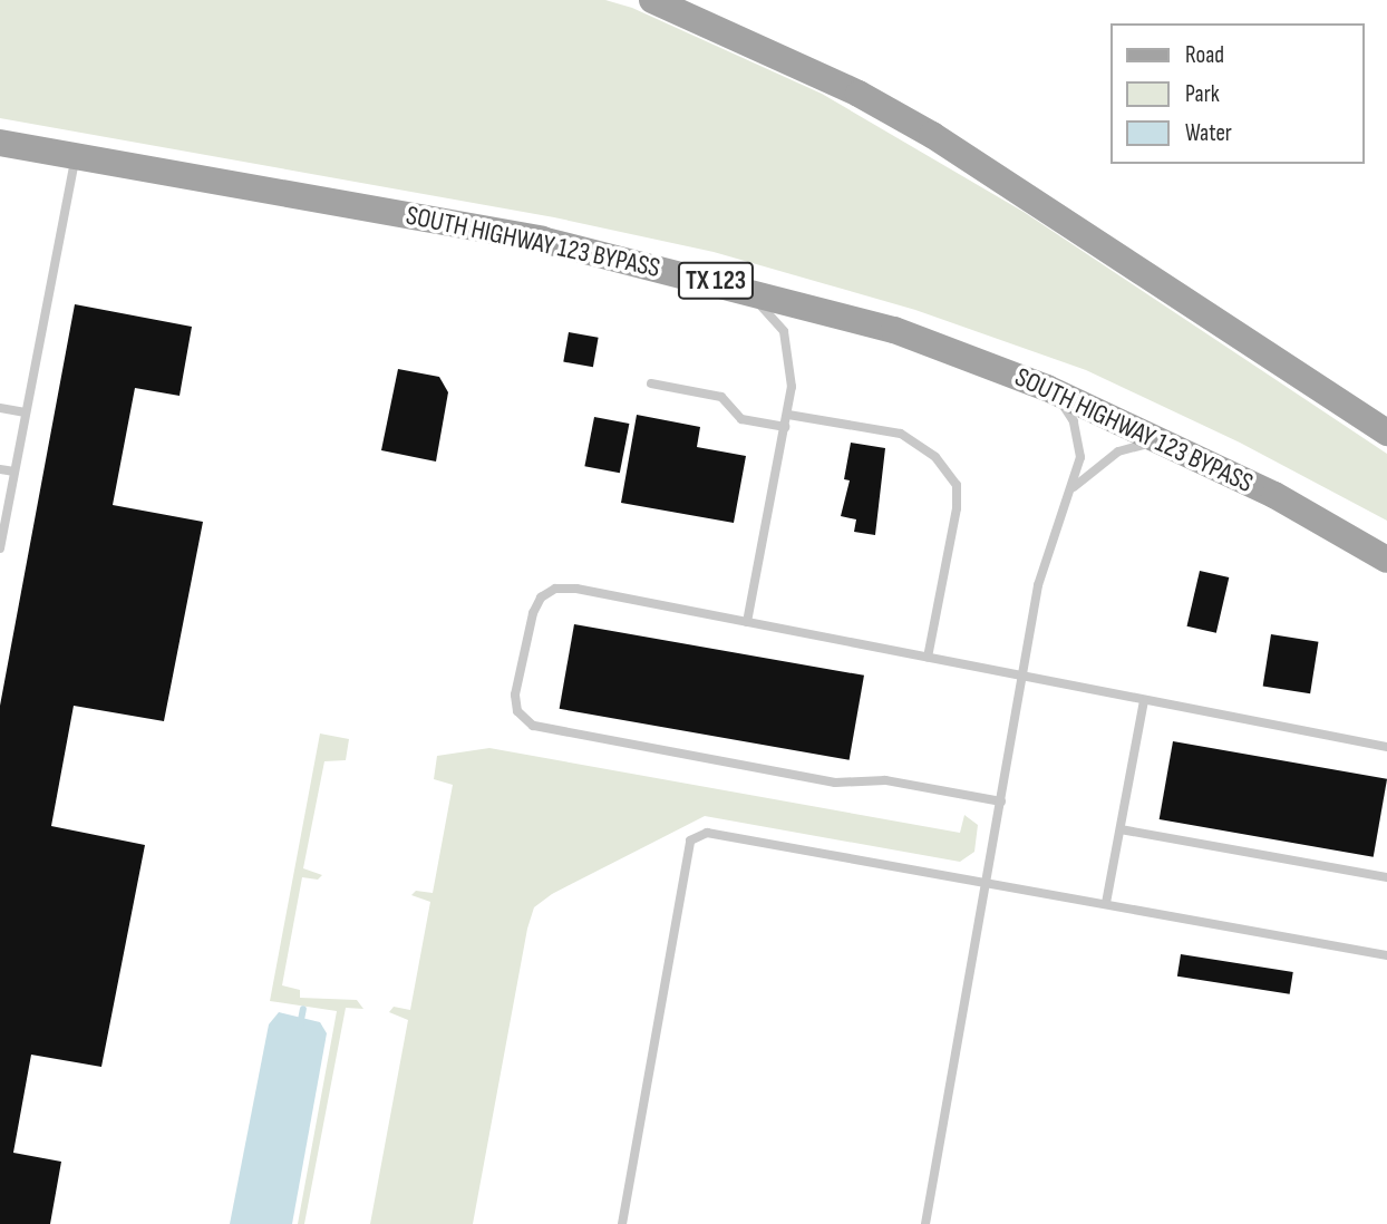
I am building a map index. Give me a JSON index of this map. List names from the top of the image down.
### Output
{
  "streets": {
    "main road": ["SOUTH HIGHWAY 123 BYPASS", "TX 123"]
  },
  "legend": ["Road", "Park", "Water"]
}
